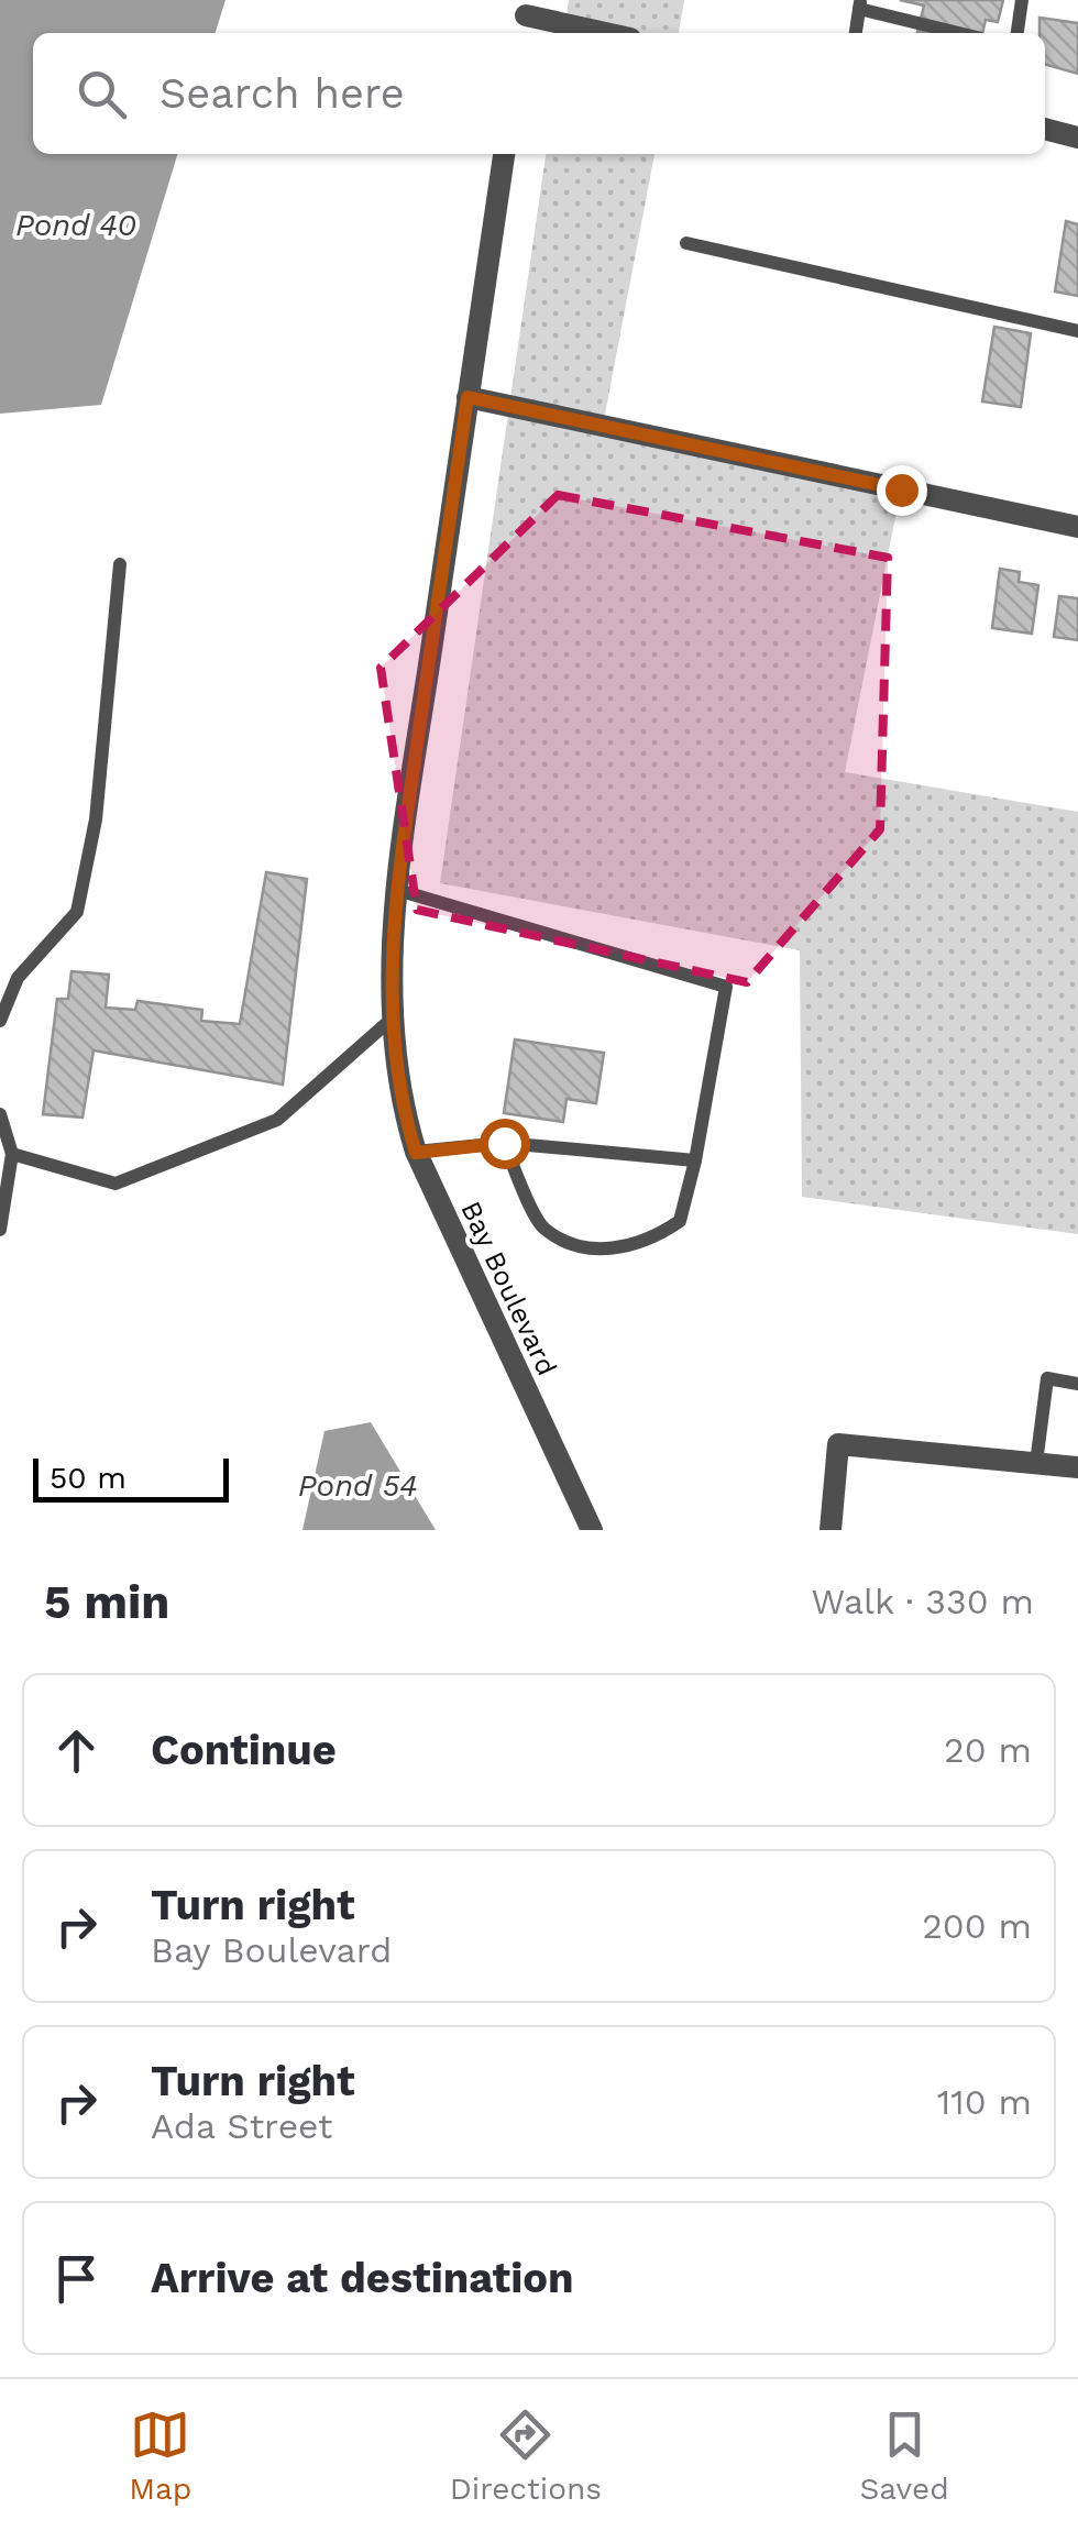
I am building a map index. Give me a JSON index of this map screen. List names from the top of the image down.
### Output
{
  "streets": {
    "street": ["Bay Boulevard"]
  },
  "water": ["Pond 40", "Pond 54"],
  "scale_bar": "50 m",
  "page": {
    "search": "Search here",
    "scale": "50 m",
    "heading": ["5 min", "Walk · 330 m"],
    "list": [
      ["Continue", "20 m"],
      ["Turn right", "Bay Boulevard", "200 m"],
      ["Turn right", "Ada Street", "110 m"],
      "Arrive at destination"
    ],
    "nav": ["Map", "Directions", "Saved"]
  }
}
